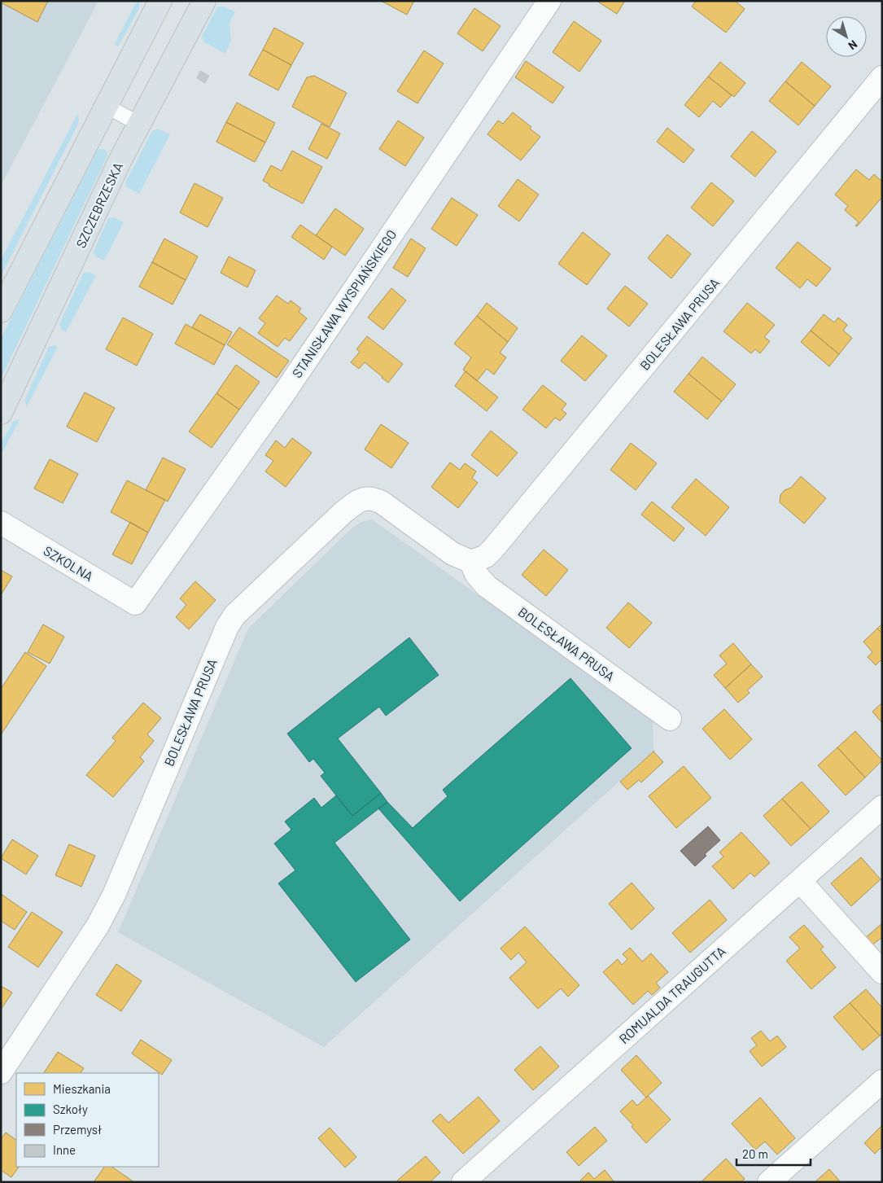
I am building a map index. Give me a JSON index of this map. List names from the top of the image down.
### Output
{
  "streets": {
    "main road": ["SZCZEBRZESKA"],
    "street": [
      "STANISŁAWA WYSPIAŃSKIEGO",
      "BOLESŁAWA PRUSA",
      "SZKOLNA",
      "ROMUALDA TRAUGUTTA"
    ]
  },
  "crossings": [
    ["STANISŁAWA WYSPIAŃSKIEGO", "SZKOLNA"]
  ],
  "legend": [
    "Mieszkania",
    "Szkoły",
    "Przemysł",
    "Inne"
  ],
  "scale_bar": "20 m",
  "north": "bottom right"
}
